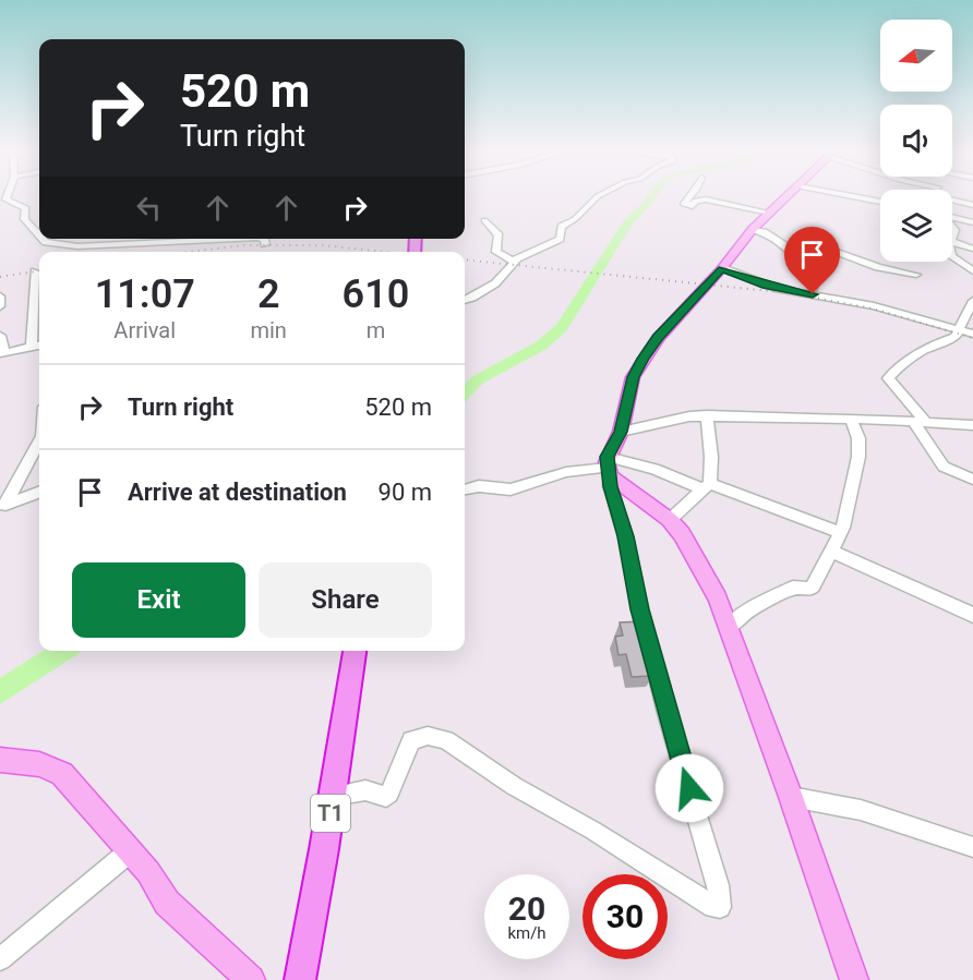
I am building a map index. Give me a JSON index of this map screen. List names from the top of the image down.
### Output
{
  "streets": {
    "highway": ["T1"]
  },
  "north": "left",
  "page": {
    "turn": ["520 m", "Turn right"],
    "eta": [
      "11:07",
      "Arrival",
      "2",
      "min",
      "610",
      "m"
    ],
    "list": [
      {
        "name": "Turn right",
        "value": "520 m"
      },
      {
        "name": "Arrive at destination",
        "value": "90 m"
      }
    ],
    "buttons": ["Exit", "Share"],
    "speed": "20 km/h",
    "limit": "30"
  }
}
